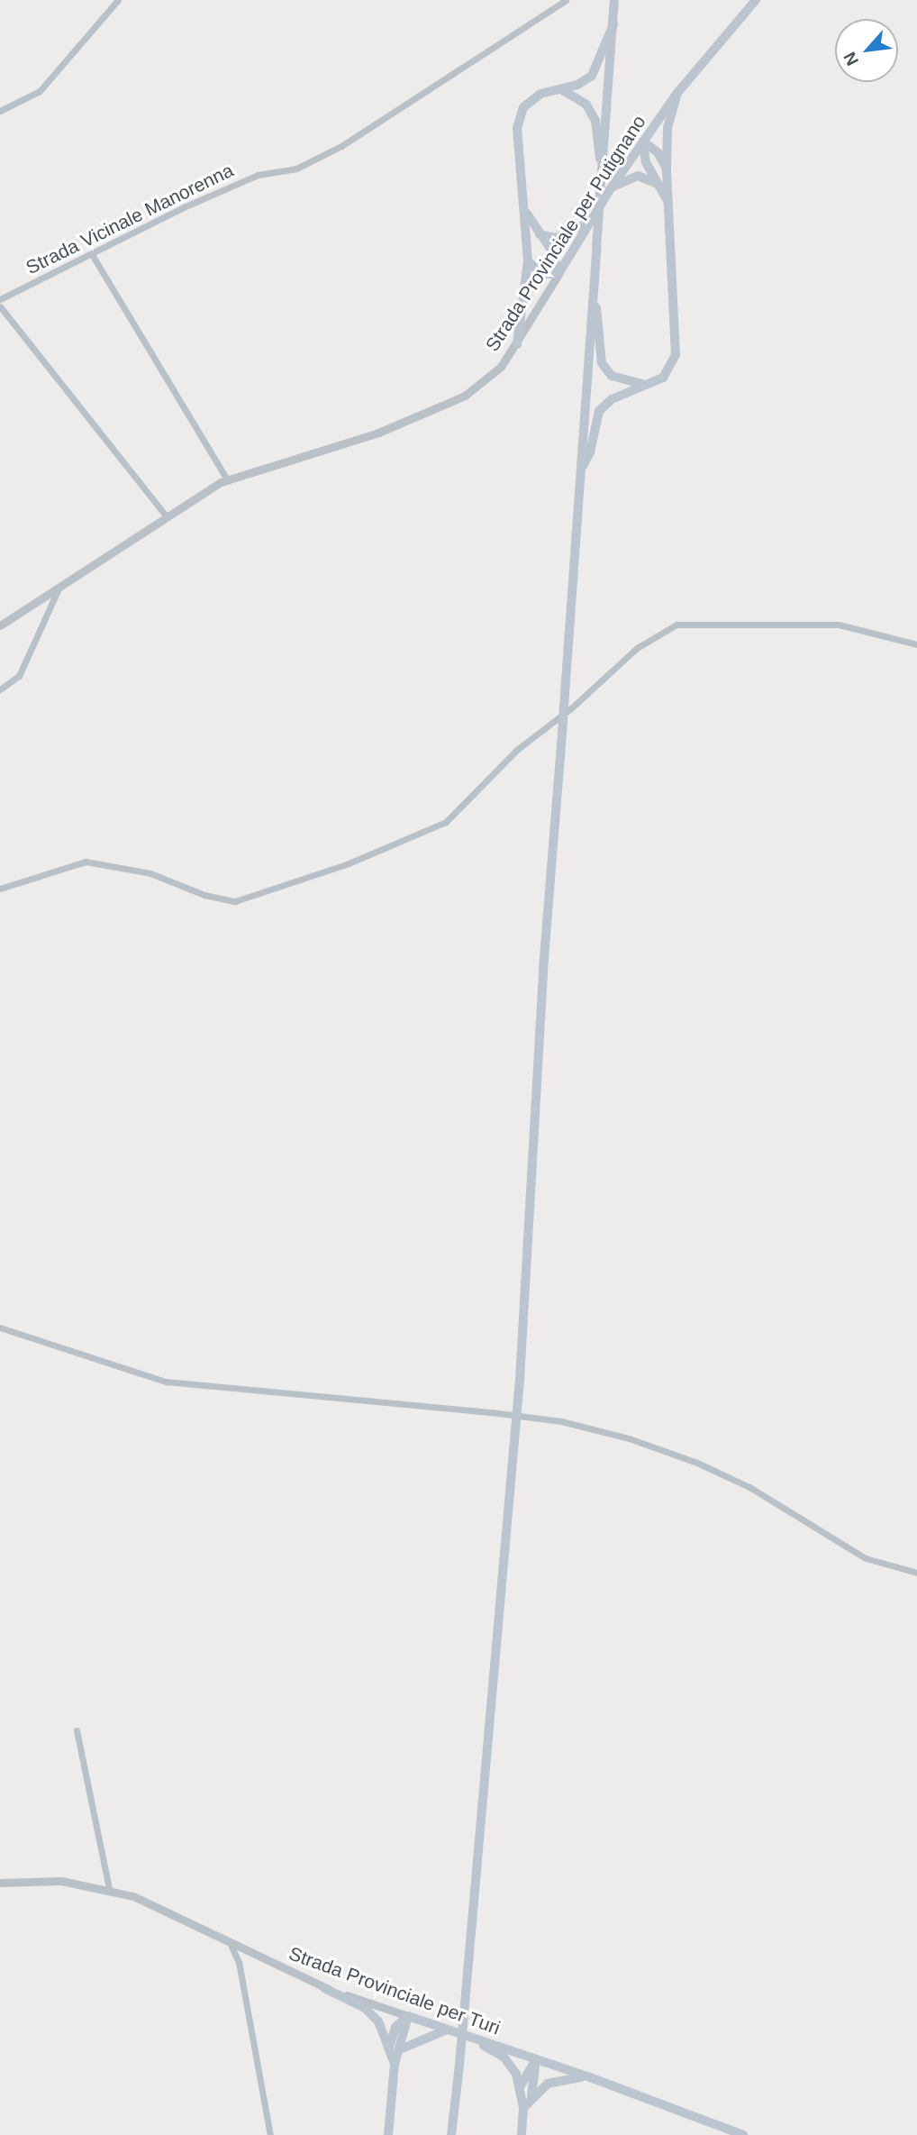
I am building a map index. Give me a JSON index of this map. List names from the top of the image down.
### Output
{
  "streets": {
    "main road": ["Strada Provinciale per Putignano", "Strada Provinciale per Turi"],
    "street": ["Strada Vicinale Manorenna"]
  },
  "north": "bottom left"
}
